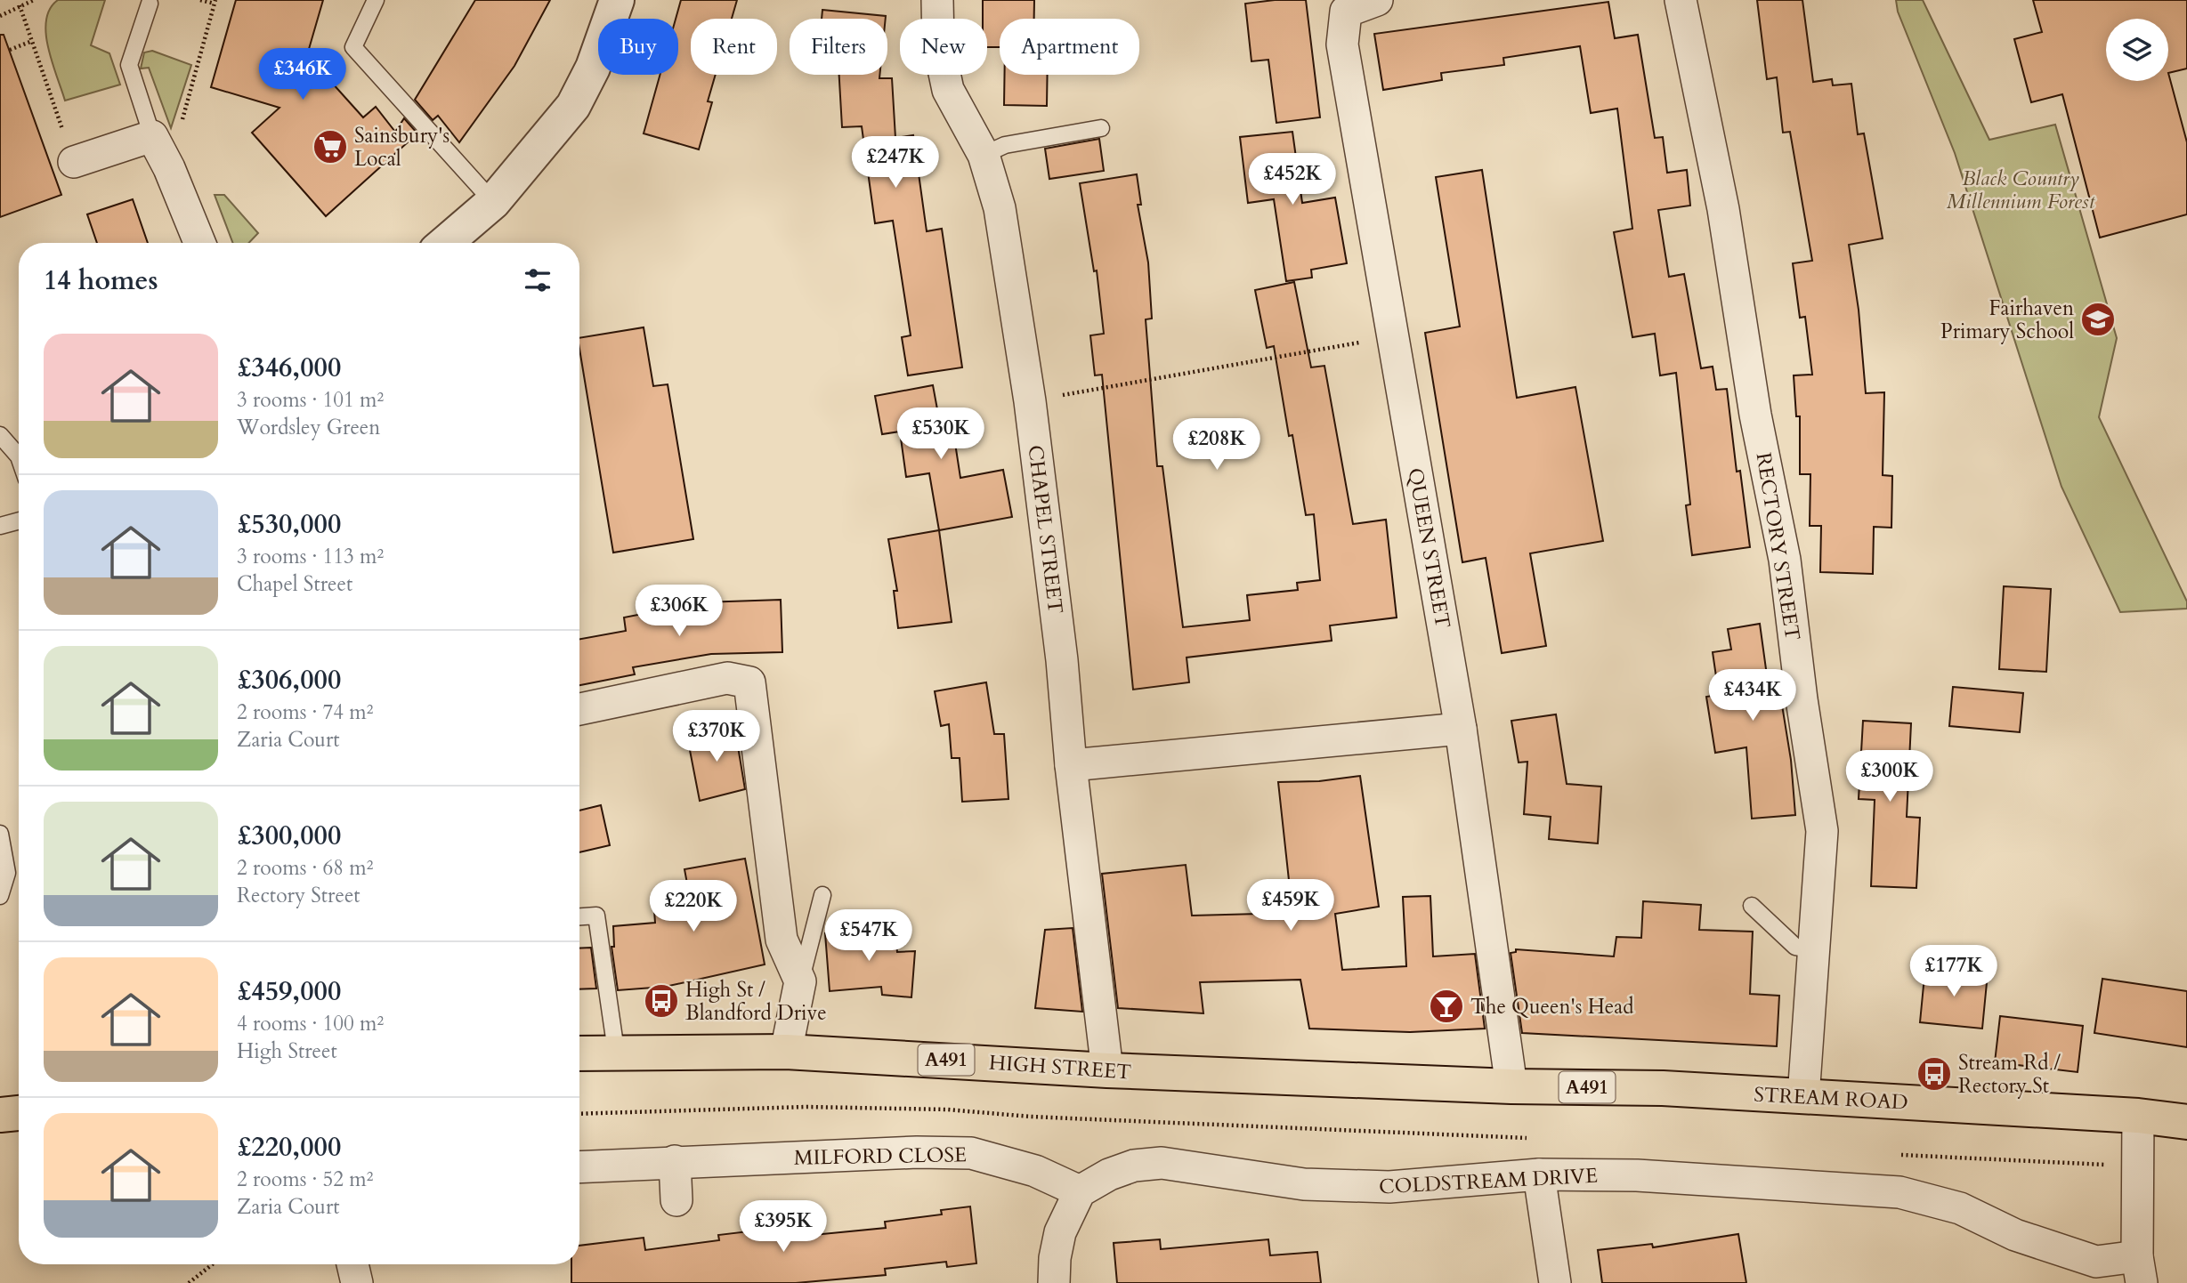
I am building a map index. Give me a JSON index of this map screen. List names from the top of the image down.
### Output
{
  "streets": {
    "highway": ["A491", "HIGH STREET", "STREAM ROAD"],
    "street": [
      "CHAPEL STREET",
      "RECTORY STREET",
      "QUEEN STREET",
      "MILFORD CLOSE",
      "COLDSTREAM DRIVE"
    ]
  },
  "crossings": [
    ["CHAPEL STREET", "HIGH STREET"],
    ["RECTORY STREET", "STREAM ROAD"],
    ["QUEEN STREET", "HIGH STREET"],
    ["QUEEN STREET", "STREAM ROAD"],
    ["HIGH STREET", "STREAM ROAD"],
    ["MILFORD CLOSE", "COLDSTREAM DRIVE"]
  ],
  "parks": ["Black Country Millennium Forest"],
  "places": {
    "supermarket": ["Sainsbury's Local"],
    "school or university": ["Fairhaven Primary School"],
    "bus stop": ["High St / Blandford Drive", "Stream Rd / Rectory St"],
    "bar": ["The Queen's Head"]
  },
  "page": {
    "chip": [
      "Buy",
      "Rent",
      "Filters",
      "New",
      "Apartment"
    ],
    "price": [
      "£346K",
      "£247K",
      "£452K",
      "£530K",
      "£208K",
      "£306K",
      "£434K",
      "£370K",
      "£300K",
      "£459K",
      "£220K",
      "£547K",
      "£177K",
      "£395K"
    ],
    "heading": "14 homes",
    "list": [
      {
        "name": "£346,000",
        "note": "3 rooms · 101 m² · Wordsley Green"
      },
      {
        "name": "£530,000",
        "note": "3 rooms · 113 m² · Chapel Street"
      },
      {
        "name": "£306,000",
        "note": "2 rooms · 74 m² · Zaria Court"
      },
      {
        "name": "£300,000",
        "note": "2 rooms · 68 m² · Rectory Street"
      },
      {
        "name": "£459,000",
        "note": "4 rooms · 100 m² · High Street"
      },
      {
        "name": "£220,000",
        "note": "2 rooms · 52 m² · Zaria Court"
      }
    ]
  }
}
